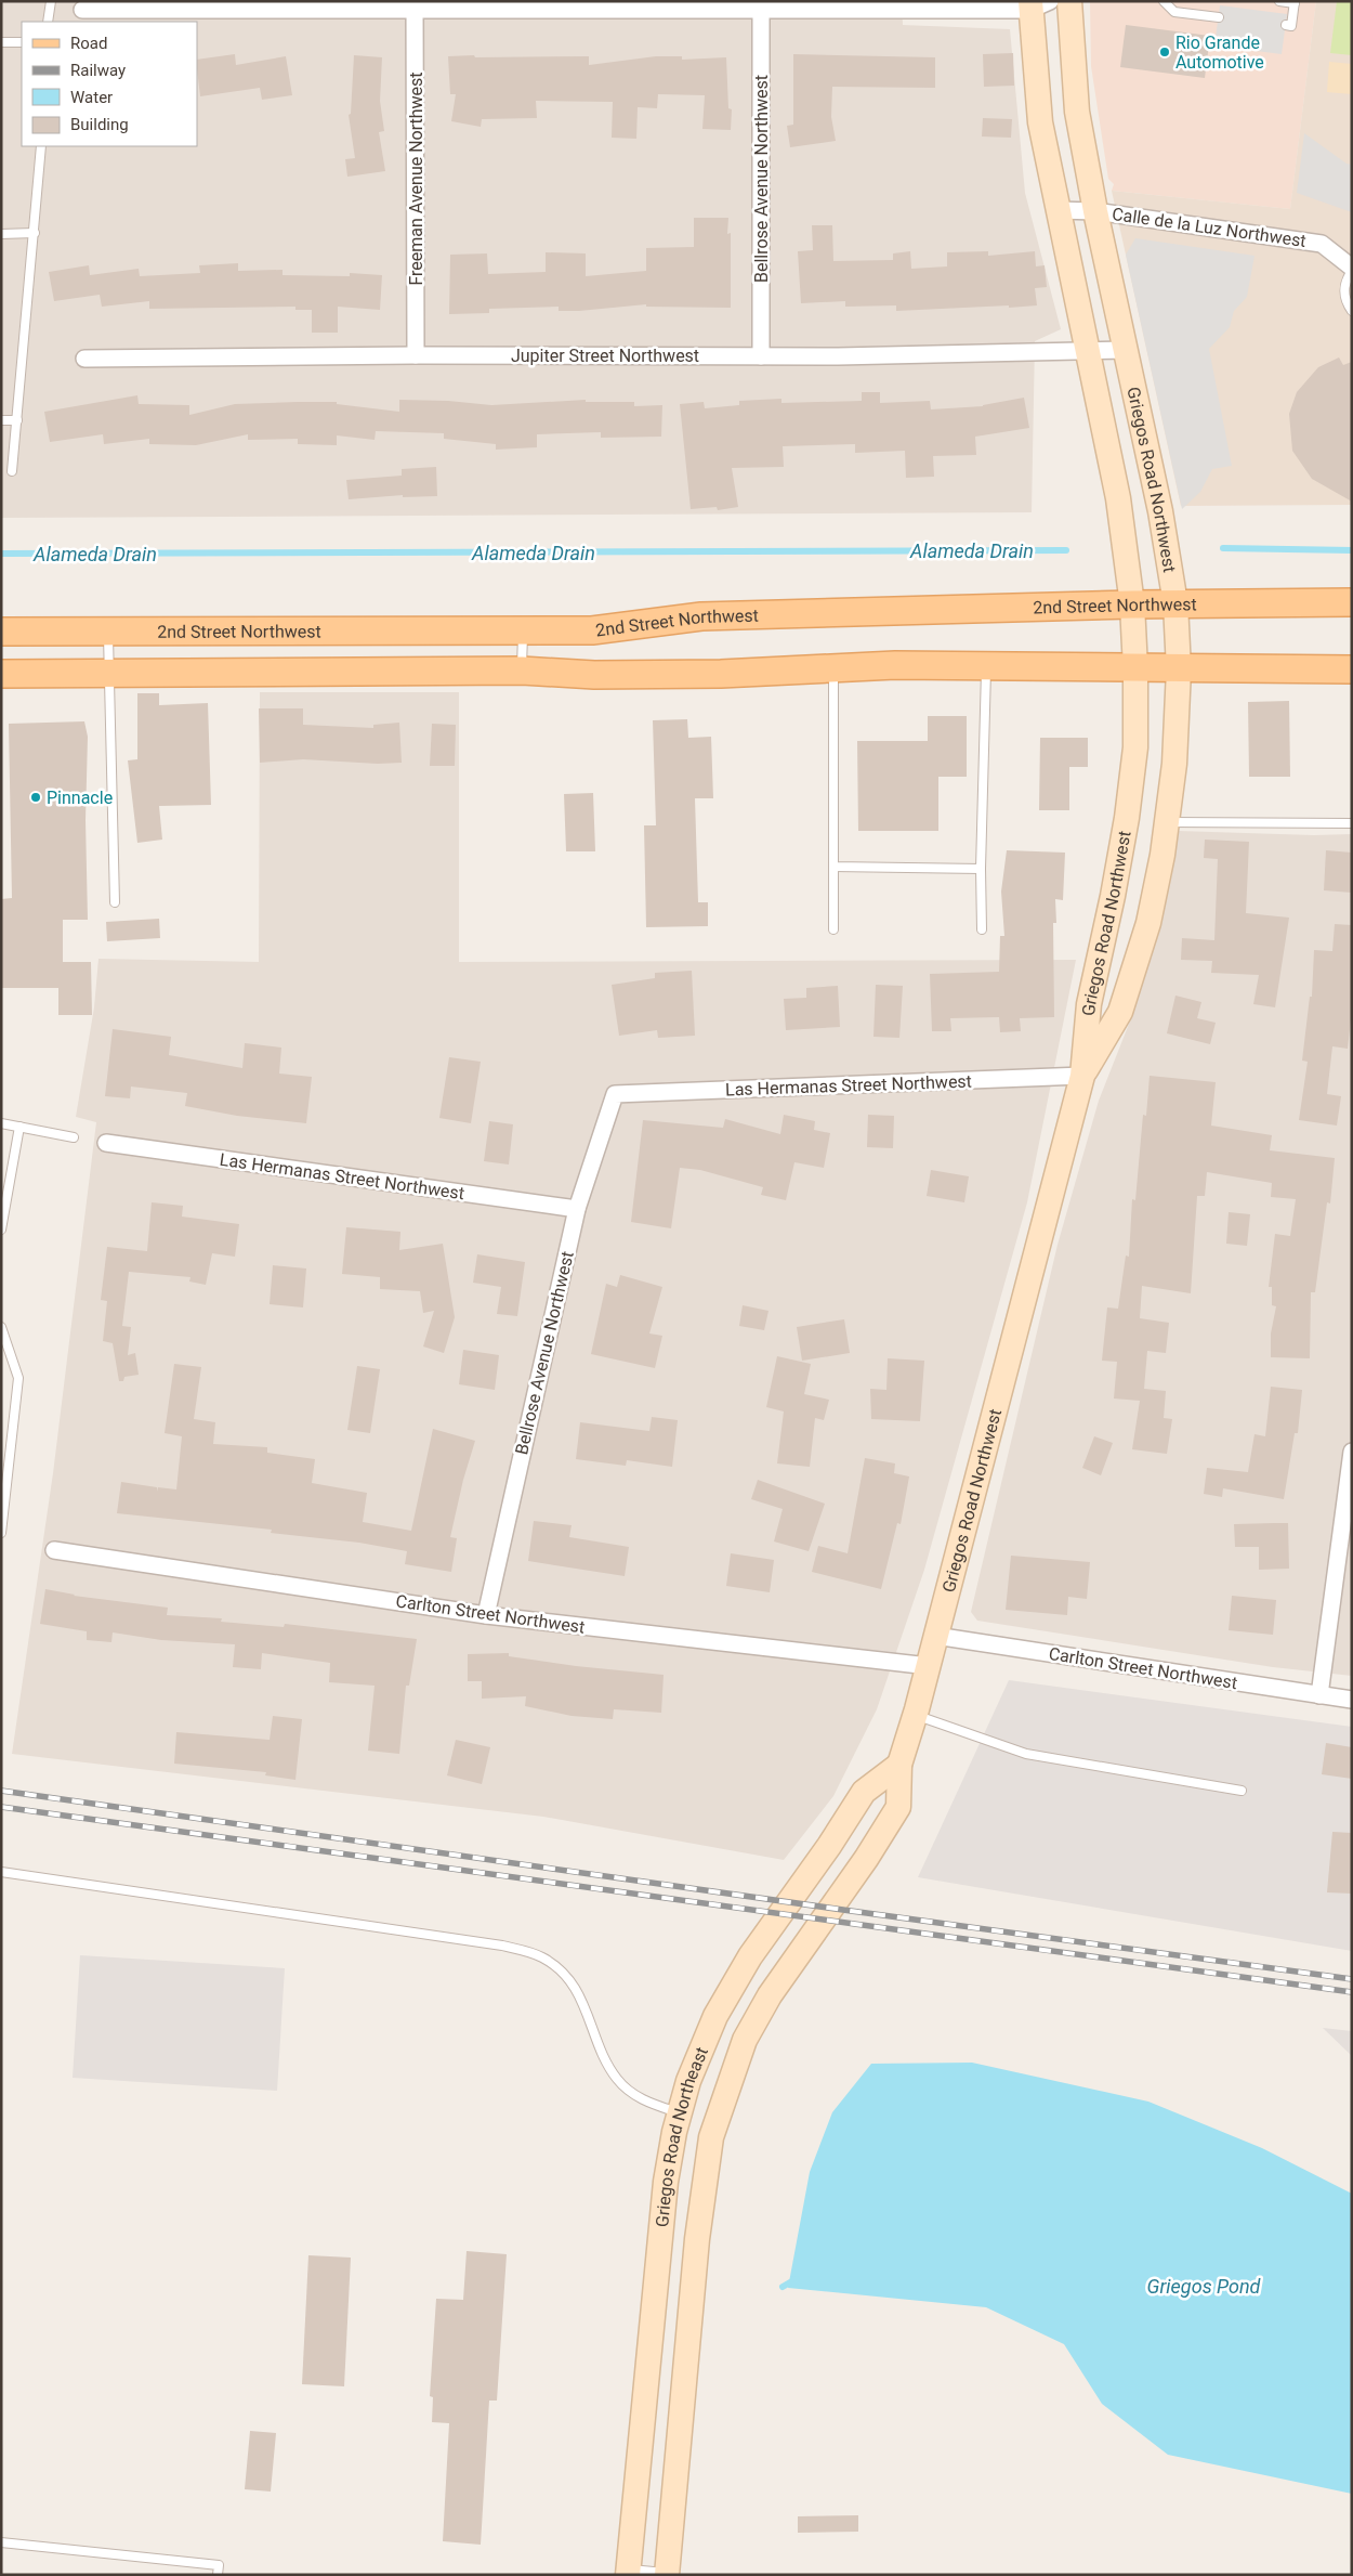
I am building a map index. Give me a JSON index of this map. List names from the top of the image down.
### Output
{
  "streets": {
    "main road": ["Griegos Road Northwest", "2nd Street Northwest", "Griegos Road Northeast"],
    "street": [
      "Freeman Avenue Northwest",
      "Bellrose Avenue Northwest",
      "Calle de la Luz Northwest",
      "Jupiter Street Northwest",
      "Las Hermanas Street Northwest",
      "Carlton Street Northwest"
    ]
  },
  "crossings": [
    ["Freeman Avenue Northwest", "Jupiter Street Northwest"],
    ["Bellrose Avenue Northwest", "Jupiter Street Northwest"],
    ["Bellrose Avenue Northwest", "Las Hermanas Street Northwest"],
    ["Bellrose Avenue Northwest", "Carlton Street Northwest"],
    ["Calle de la Luz Northwest", "Griegos Road Northwest"],
    ["Jupiter Street Northwest", "Griegos Road Northwest"],
    ["Griegos Road Northwest", "2nd Street Northwest"],
    ["Griegos Road Northwest", "Las Hermanas Street Northwest"],
    ["Griegos Road Northwest", "Carlton Street Northwest"],
    ["Griegos Road Northwest", "Griegos Road Northeast"]
  ],
  "water": ["Alameda Drain", "Griegos Pond"],
  "places": ["Rio Grande Automotive", "Pinnacle"],
  "legend": [
    "Road",
    "Railway",
    "Water",
    "Building"
  ]
}
